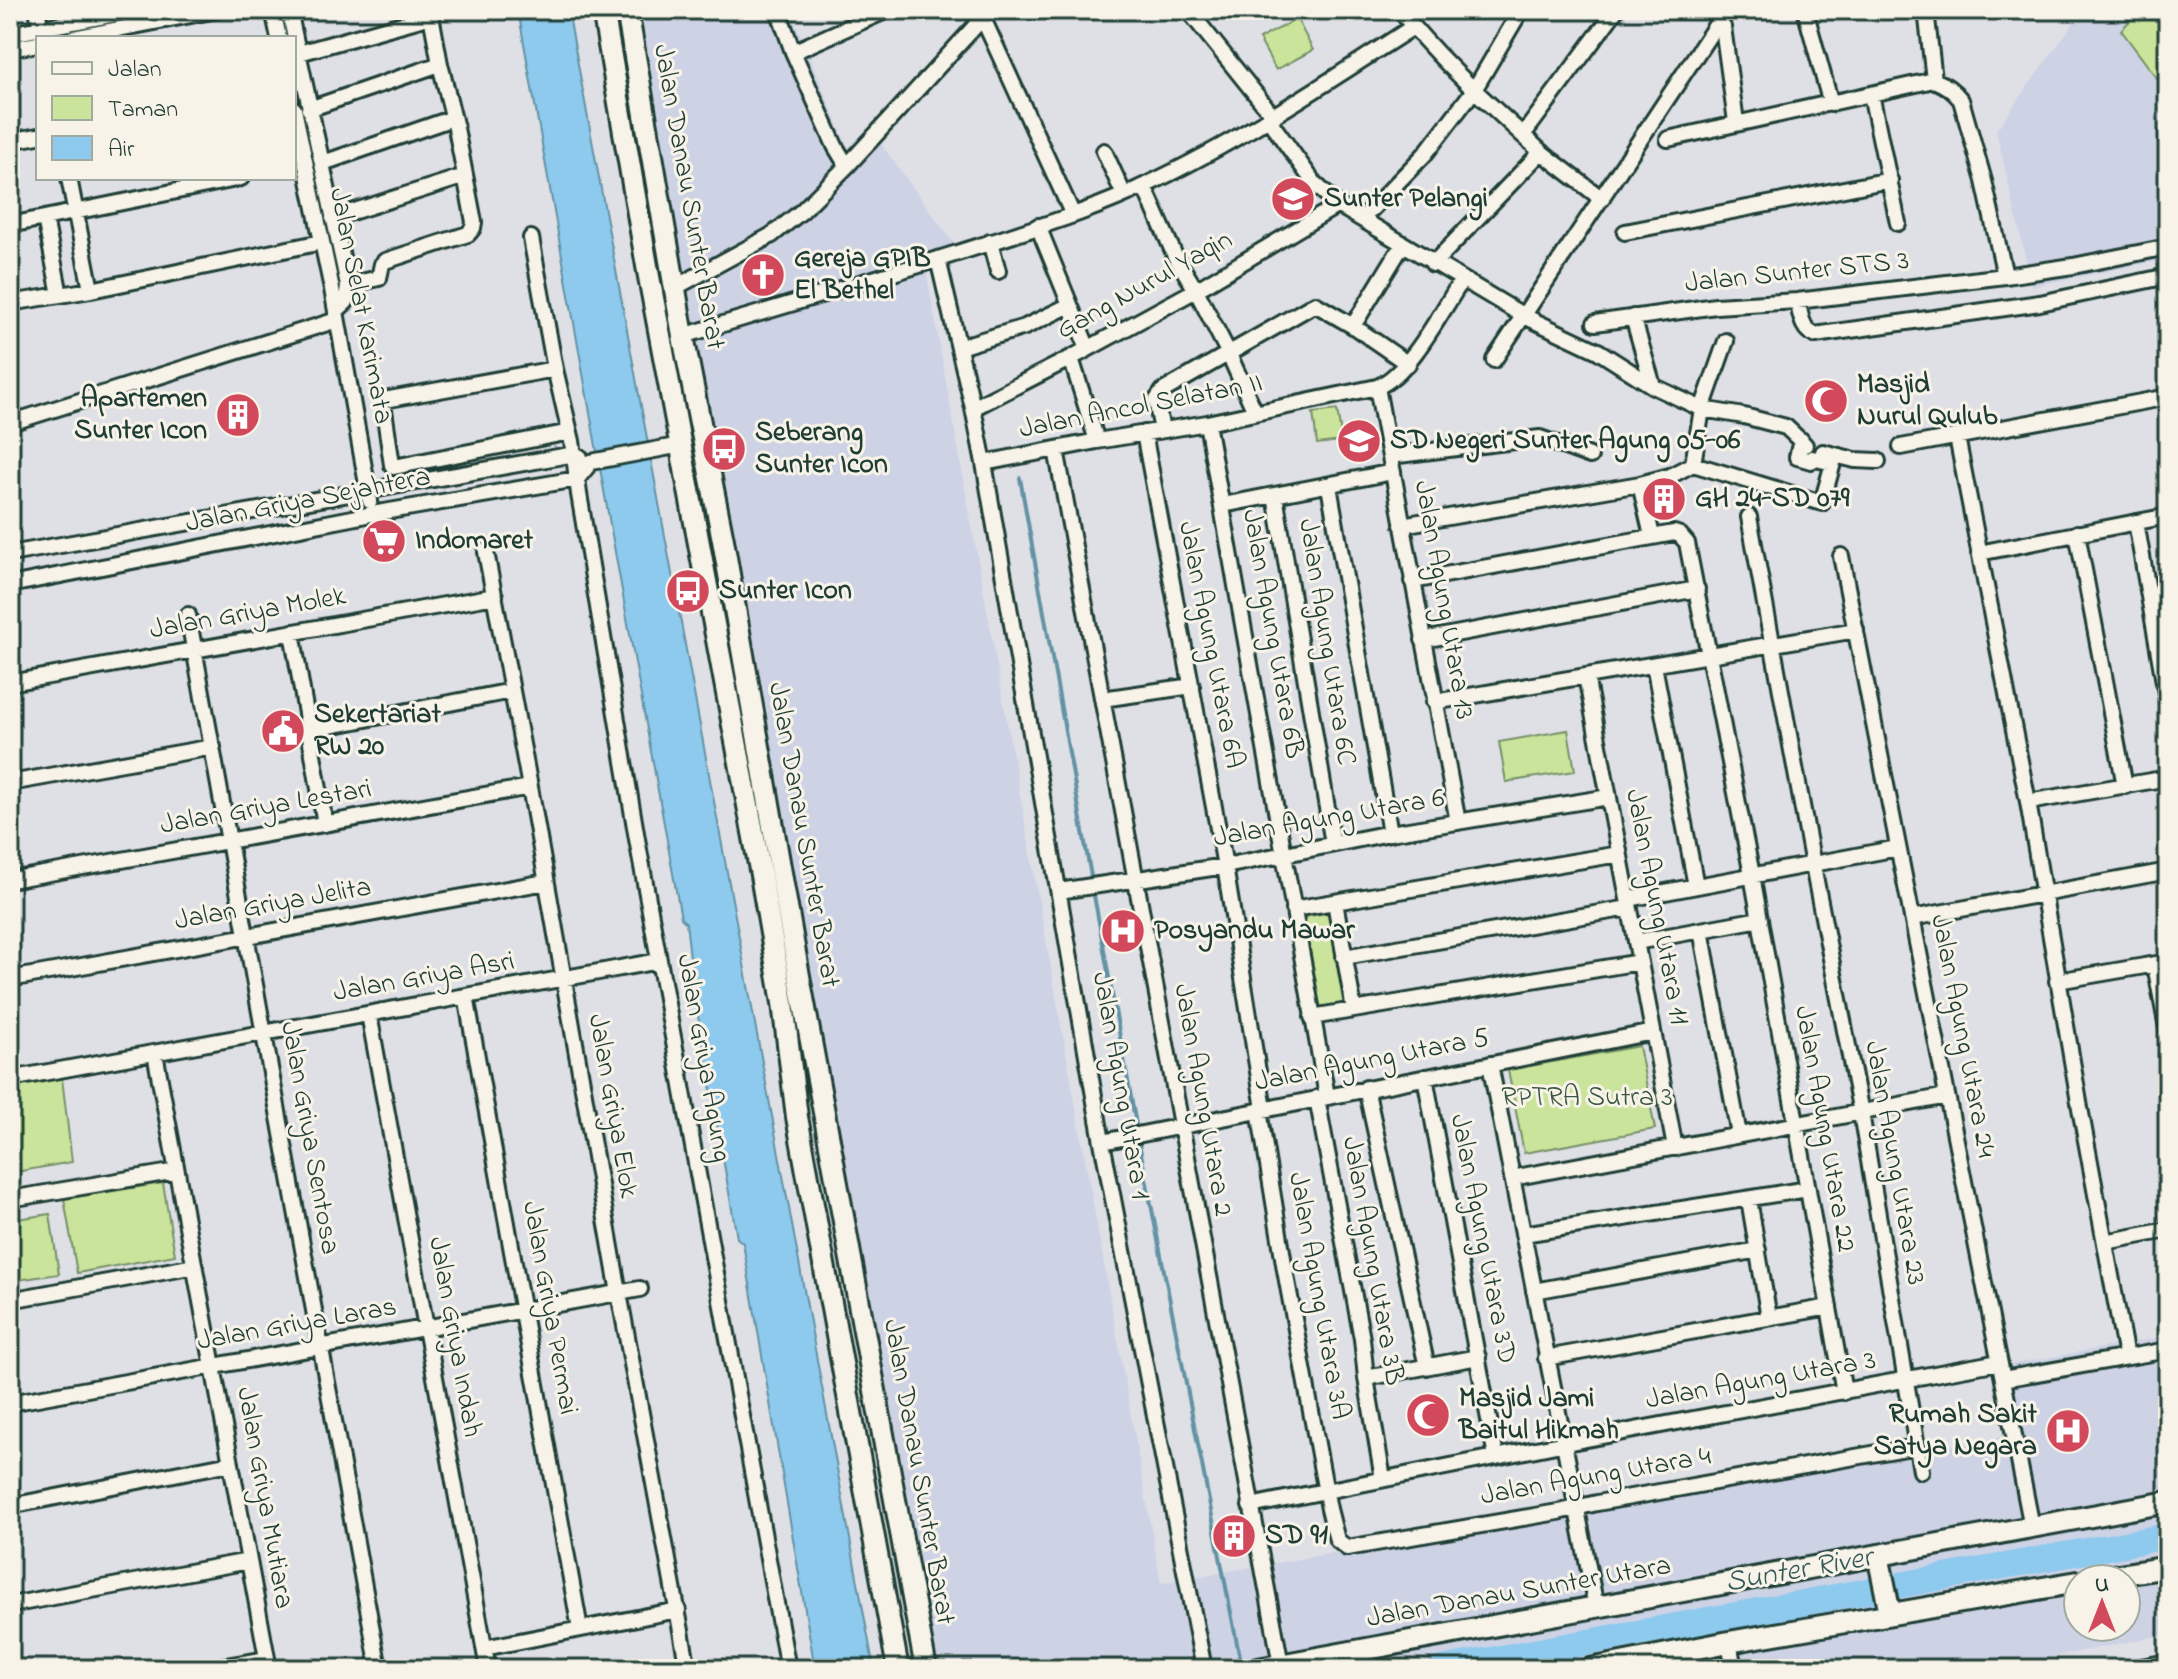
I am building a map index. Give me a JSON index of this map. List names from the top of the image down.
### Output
{
  "streets": {
    "main road": ["Jalan Danau Sunter Barat", "Jalan Danau Sunter Utara"],
    "street": [
      "Jalan Sunter STS 3",
      "Gang Nurul Yaqin",
      "Jalan Selat Karimata",
      "Jalan Ancol Selatan II",
      "Jalan Griya Sejahtera",
      "Jalan Agung Utara 13",
      "Jalan Griya Molek",
      "Jalan Agung Utara 6B",
      "Jalan Agung Utara 6C",
      "Jalan Agung Utara 6A",
      "Jalan Griya Lestari",
      "Jalan Agung Utara 6",
      "Jalan Griya Jelita",
      "Jalan Agung Utara 11",
      "Jalan Griya Asri",
      "Jalan Agung Utara 24",
      "Jalan Griya Agung",
      "Jalan Agung Utara 5",
      "Jalan Agung Utara 1",
      "Jalan Agung Utara 2",
      "Jalan Griya Elok",
      "Jalan Agung Utara 22",
      "Jalan Griya Sentosa",
      "Jalan Agung Utara 23",
      "Jalan Agung Utara 3D",
      "Jalan Agung Utara 3B",
      "Jalan Agung Utara 3A",
      "Jalan Griya Permai",
      "Jalan Griya Laras",
      "Jalan Griya Indah",
      "Jalan Agung Utara 3",
      "Jalan Agung Utara 4",
      "Jalan Griya Mutiara"
    ]
  },
  "crossings": [
    ["Gang Nurul Yaqin", "Jalan Ancol Selatan II"],
    ["Jalan Selat Karimata", "Jalan Griya Sejahtera"],
    ["Jalan Ancol Selatan II", "Jalan Agung Utara 13"],
    ["Jalan Ancol Selatan II", "Jalan Agung Utara 6B"],
    ["Jalan Ancol Selatan II", "Jalan Agung Utara 6A"],
    ["Jalan Ancol Selatan II", "Jalan Agung Utara 1"],
    ["Jalan Ancol Selatan II", "Jalan Agung Utara 2"],
    ["Jalan Griya Sejahtera", "Jalan Griya Agung"],
    ["Jalan Agung Utara 13", "Jalan Agung Utara 6"],
    ["Jalan Griya Molek", "Jalan Griya Elok"],
    ["Jalan Griya Molek", "Jalan Griya Sentosa"],
    ["Jalan Agung Utara 6B", "Jalan Agung Utara 6"],
    ["Jalan Agung Utara 6B", "Jalan Agung Utara 3B"],
    ["Jalan Agung Utara 6C", "Jalan Agung Utara 6"],
    ["Jalan Agung Utara 6A", "Jalan Agung Utara 6"],
    ["Jalan Agung Utara 6A", "Jalan Agung Utara 5"],
    ["Jalan Agung Utara 6A", "Jalan Agung Utara 3A"],
    ["Jalan Griya Lestari", "Jalan Griya Elok"],
    ["Jalan Griya Lestari", "Jalan Griya Sentosa"],
    ["Jalan Agung Utara 6", "Jalan Agung Utara 11"],
    ["Jalan Agung Utara 6", "Jalan Agung Utara 1"],
    ["Jalan Agung Utara 6", "Jalan Agung Utara 2"],
    ["Jalan Griya Jelita", "Jalan Griya Elok"],
    ["Jalan Griya Jelita", "Jalan Griya Sentosa"],
    ["Jalan Agung Utara 11", "Jalan Agung Utara 5"],
    ["Jalan Griya Asri", "Jalan Griya Agung"],
    ["Jalan Griya Asri", "Jalan Griya Elok"],
    ["Jalan Griya Asri", "Jalan Griya Sentosa"],
    ["Jalan Griya Asri", "Jalan Griya Permai"],
    ["Jalan Griya Asri", "Jalan Griya Indah"],
    ["Jalan Griya Asri", "Jalan Griya Mutiara"],
    ["Jalan Agung Utara 24", "Jalan Agung Utara 3"],
    ["Jalan Agung Utara 24", "Jalan Danau Sunter Utara"],
    ["Jalan Agung Utara 5", "Jalan Agung Utara 1"],
    ["Jalan Agung Utara 5", "Jalan Agung Utara 2"],
    ["Jalan Agung Utara 5", "Jalan Agung Utara 3D"],
    ["Jalan Agung Utara 5", "Jalan Agung Utara 3B"],
    ["Jalan Agung Utara 5", "Jalan Agung Utara 3A"],
    ["Jalan Agung Utara 2", "Jalan Agung Utara 3"],
    ["Jalan Agung Utara 2", "Jalan Danau Sunter Utara"],
    ["Jalan Griya Elok", "Jalan Griya Laras"],
    ["Jalan Agung Utara 22", "Jalan Agung Utara 3"],
    ["Jalan Griya Sentosa", "Jalan Griya Laras"],
    ["Jalan Agung Utara 23", "Jalan Agung Utara 3"],
    ["Jalan Agung Utara 23", "Jalan Agung Utara 4"],
    ["Jalan Agung Utara 3D", "Jalan Agung Utara 3"],
    ["Jalan Agung Utara 3B", "Jalan Agung Utara 3"],
    ["Jalan Agung Utara 3A", "Jalan Agung Utara 3"],
    ["Jalan Agung Utara 3A", "Jalan Agung Utara 4"],
    ["Jalan Griya Permai", "Jalan Griya Laras"],
    ["Jalan Griya Laras", "Jalan Griya Indah"],
    ["Jalan Griya Laras", "Jalan Griya Mutiara"],
    ["Jalan Agung Utara 3", "Jalan Agung Utara 4"]
  ],
  "water": ["Sunter River"],
  "parks": ["RPTRA Sutra 3"],
  "places": {
    "school or university": ["Sunter Pelangi", "SD Negeri Sunter Agung 05-06"],
    "church": ["Gereja GPIB El Bethel"],
    "mosque": ["Masjid Nurul Qulub", "Masjid Jami Baitul Hikmah"],
    "building": ["Apartemen Sunter Icon", "GH 24-SD 079", "SD 91"],
    "bus stop": ["Seberang Sunter Icon", "Sunter Icon"],
    "supermarket": ["Indomaret"],
    "public building": ["Sekertariat RW 20"],
    "hospital": ["Posyandu Mawar", "Rumah Sakit Satya Negara"]
  },
  "legend": ["Jalan", "Taman", "Air"],
  "north": "top"
}
